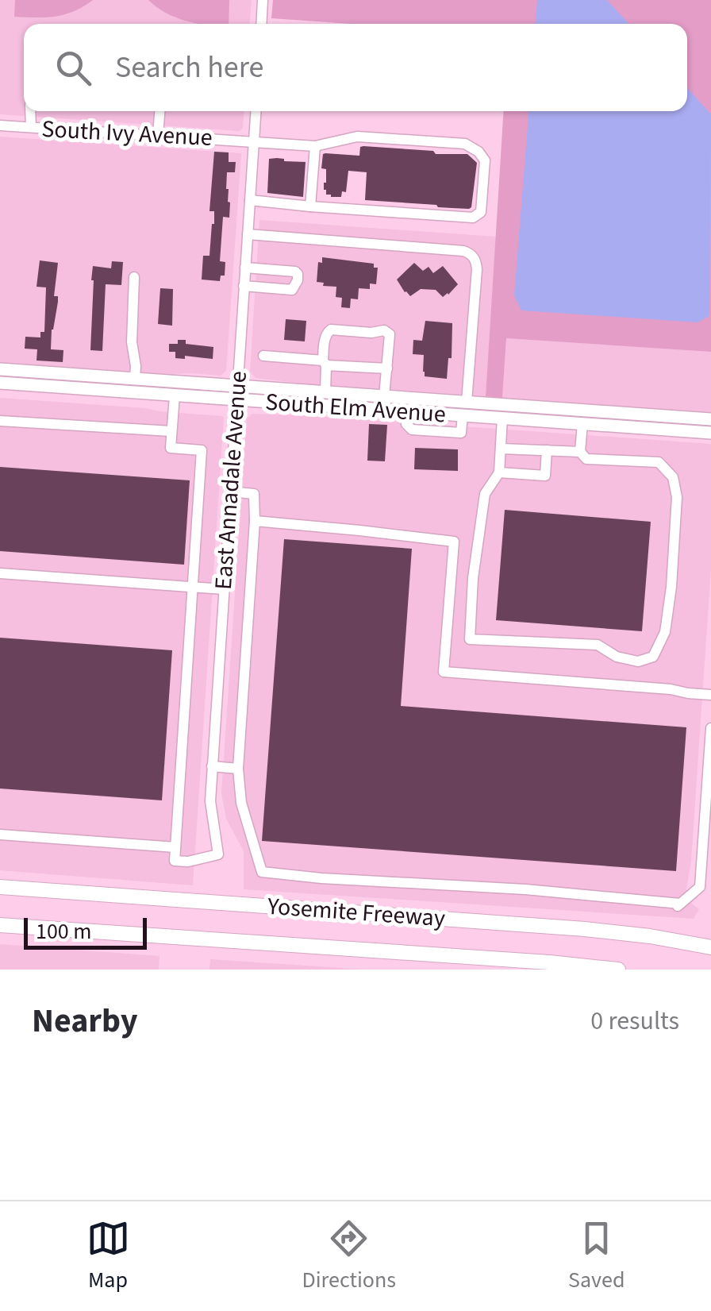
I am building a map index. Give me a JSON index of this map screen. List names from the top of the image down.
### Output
{
  "streets": {
    "highway": ["Yosemite Freeway"],
    "main road": ["South Elm Avenue"],
    "street": ["South Ivy Avenue", "East Annadale Avenue"]
  },
  "crossings": [
    ["South Ivy Avenue", "East Annadale Avenue"],
    ["South Elm Avenue", "East Annadale Avenue"]
  ],
  "scale_bar": "100 m",
  "page": {
    "search": "Search here",
    "scale": "100 m",
    "heading": ["Nearby", "0 results"],
    "nav": ["Map", "Directions", "Saved"]
  }
}
